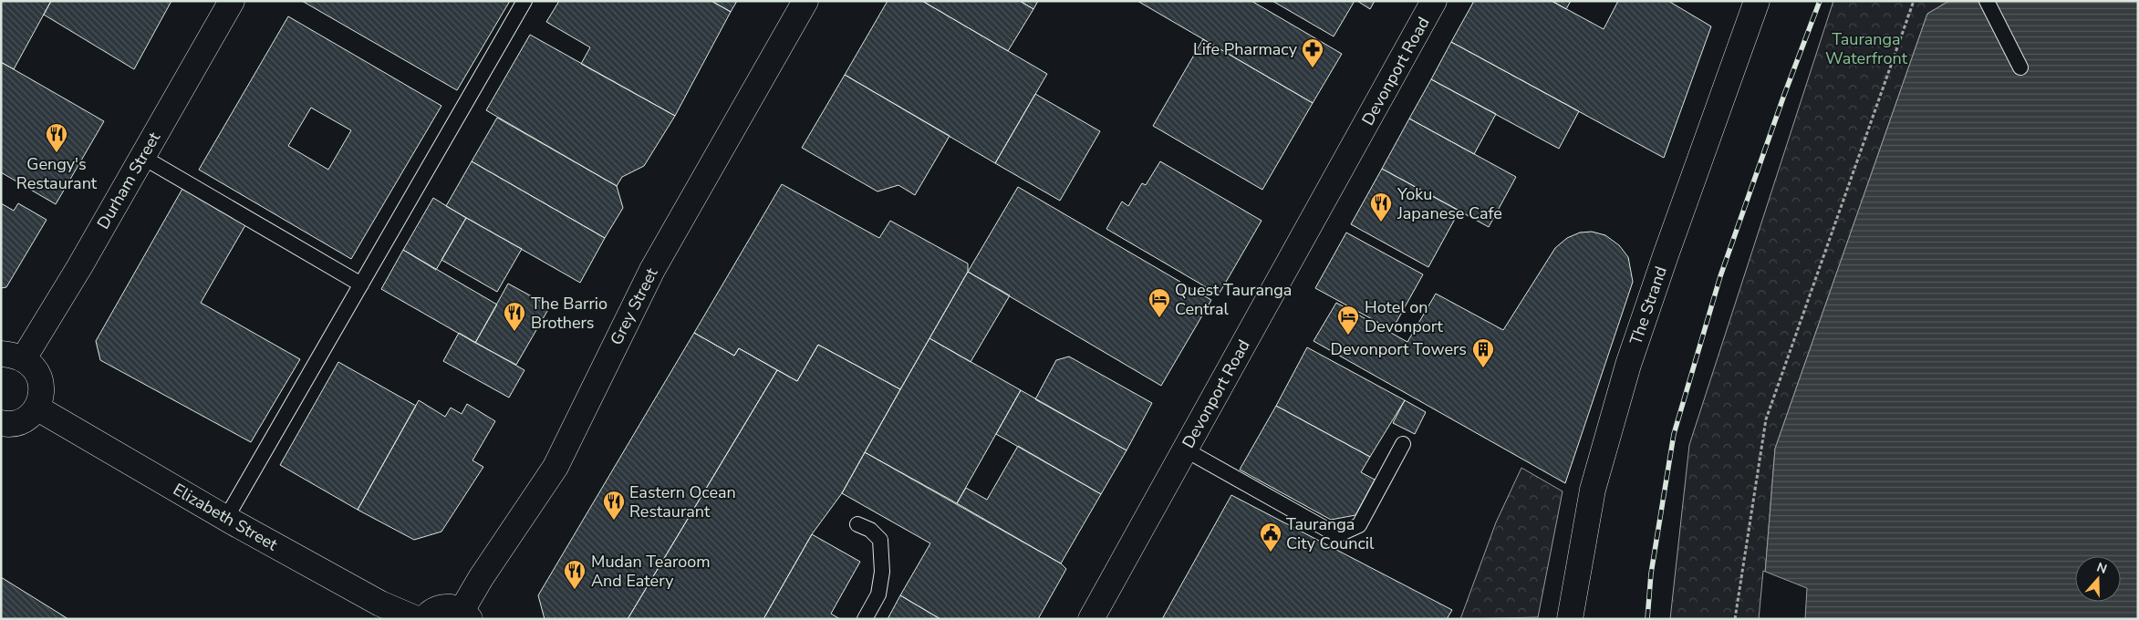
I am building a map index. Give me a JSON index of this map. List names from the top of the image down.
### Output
{
  "streets": {
    "street": [
      "Devonport Road",
      "Durham Street",
      "The Strand",
      "Grey Street",
      "Elizabeth Street"
    ]
  },
  "parks": ["Tauranga Waterfront"],
  "places": {
    "pharmacy": ["Life Pharmacy"],
    "restaurant": [
      "Gengy's Restaurant",
      "Yoku Japanese Cafe",
      "The Barrio Brothers",
      "Eastern Ocean Restaurant",
      "Mudan Tearoom And Eatery"
    ],
    "hotel": ["Quest Tauranga Central", "Hotel on Devonport"],
    "building": ["Devonport Towers"],
    "public building": ["Tauranga City Council"]
  },
  "north": "top"
}
